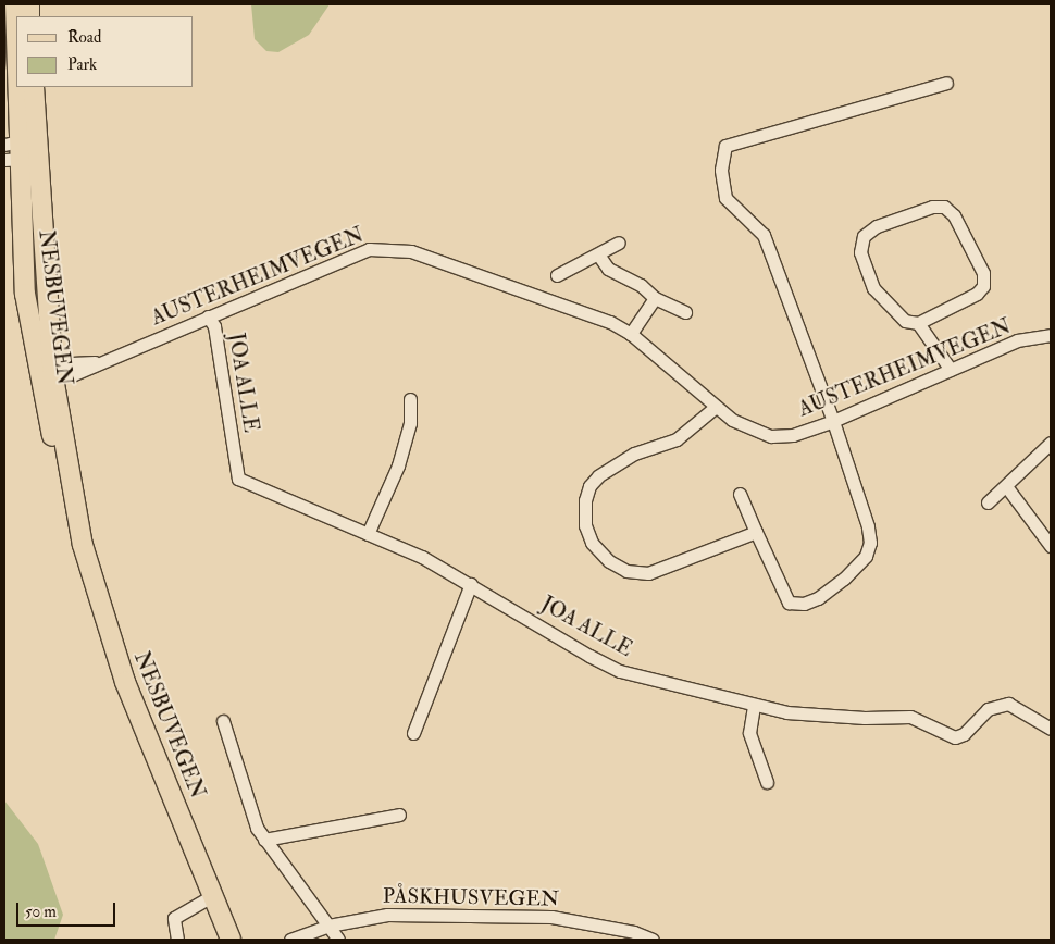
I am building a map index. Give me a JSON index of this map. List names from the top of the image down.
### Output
{
  "streets": {
    "main road": ["NESBUVEGEN"],
    "street": ["AUSTERHEIMVEGEN", "JOA ALLE", "PÅSKHUSVEGEN"]
  },
  "crossings": [
    ["AUSTERHEIMVEGEN", "NESBUVEGEN"],
    ["AUSTERHEIMVEGEN", "JOA ALLE"]
  ],
  "legend": ["Road", "Park"],
  "scale_bar": "50 m"
}
